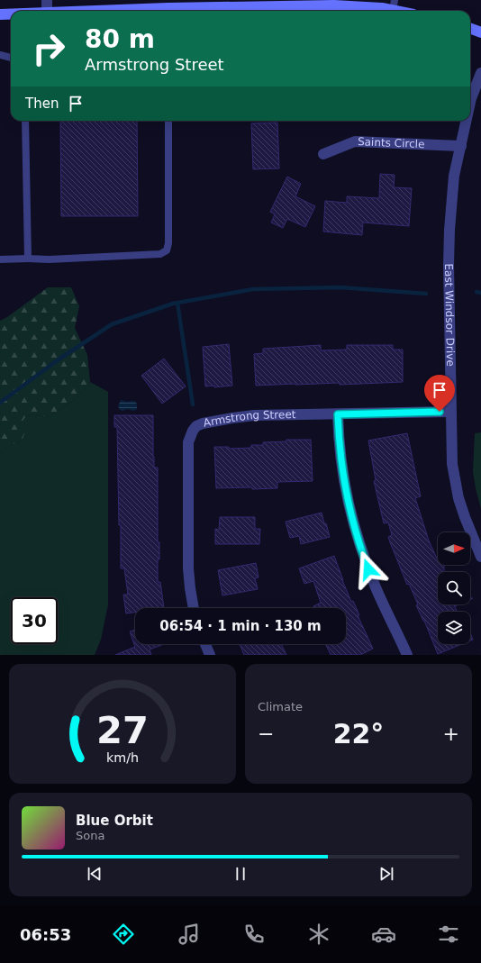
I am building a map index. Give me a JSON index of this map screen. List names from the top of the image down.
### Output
{
  "streets": {
    "street": ["Saints Circle", "East Windsor Drive", "Armstrong Street"]
  },
  "crossings": [
    ["Saints Circle", "East Windsor Drive"],
    ["East Windsor Drive", "Armstrong Street"]
  ],
  "north": "right",
  "page": {
    "turn": ["80 m", "Armstrong Street"],
    "then": "Then",
    "limit": "30",
    "trip": "06:54 · 1 min · 130 m",
    "tile": "Climate",
    "heat": ["−", "22°", "+"],
    "song": ["Blue Orbit", "Sona"],
    "tabs": "06:53",
    "gauge": ["27", "km/h"]
  }
}
